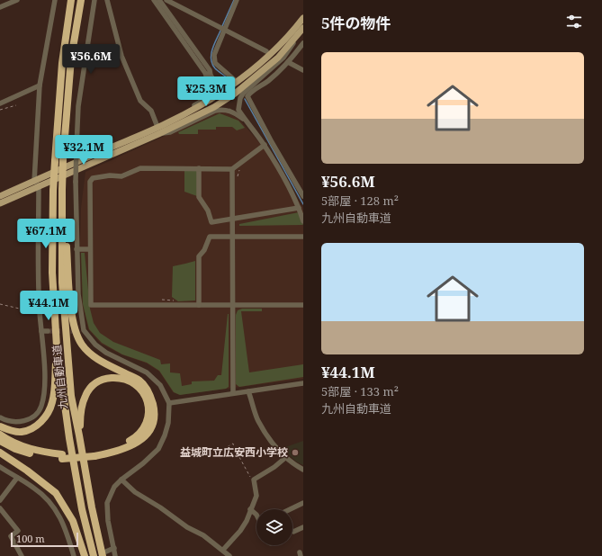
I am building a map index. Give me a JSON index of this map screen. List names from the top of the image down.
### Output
{
  "streets": {
    "highway": ["九州自動車道"]
  },
  "places": ["益城町立広安西小学校"],
  "scale_bar": "100 m",
  "page": {
    "heading": "5件の物件",
    "list": [
      {
        "name": "¥56.6M",
        "note": "5部屋 · 128 m² · 九州自動車道"
      },
      {
        "name": "¥44.1M",
        "note": "5部屋 · 133 m² · 九州自動車道"
      }
    ],
    "price": [
      "¥56.6M",
      "¥25.3M",
      "¥32.1M",
      "¥67.1M",
      "¥44.1M"
    ],
    "scale": "100 m"
  }
}
